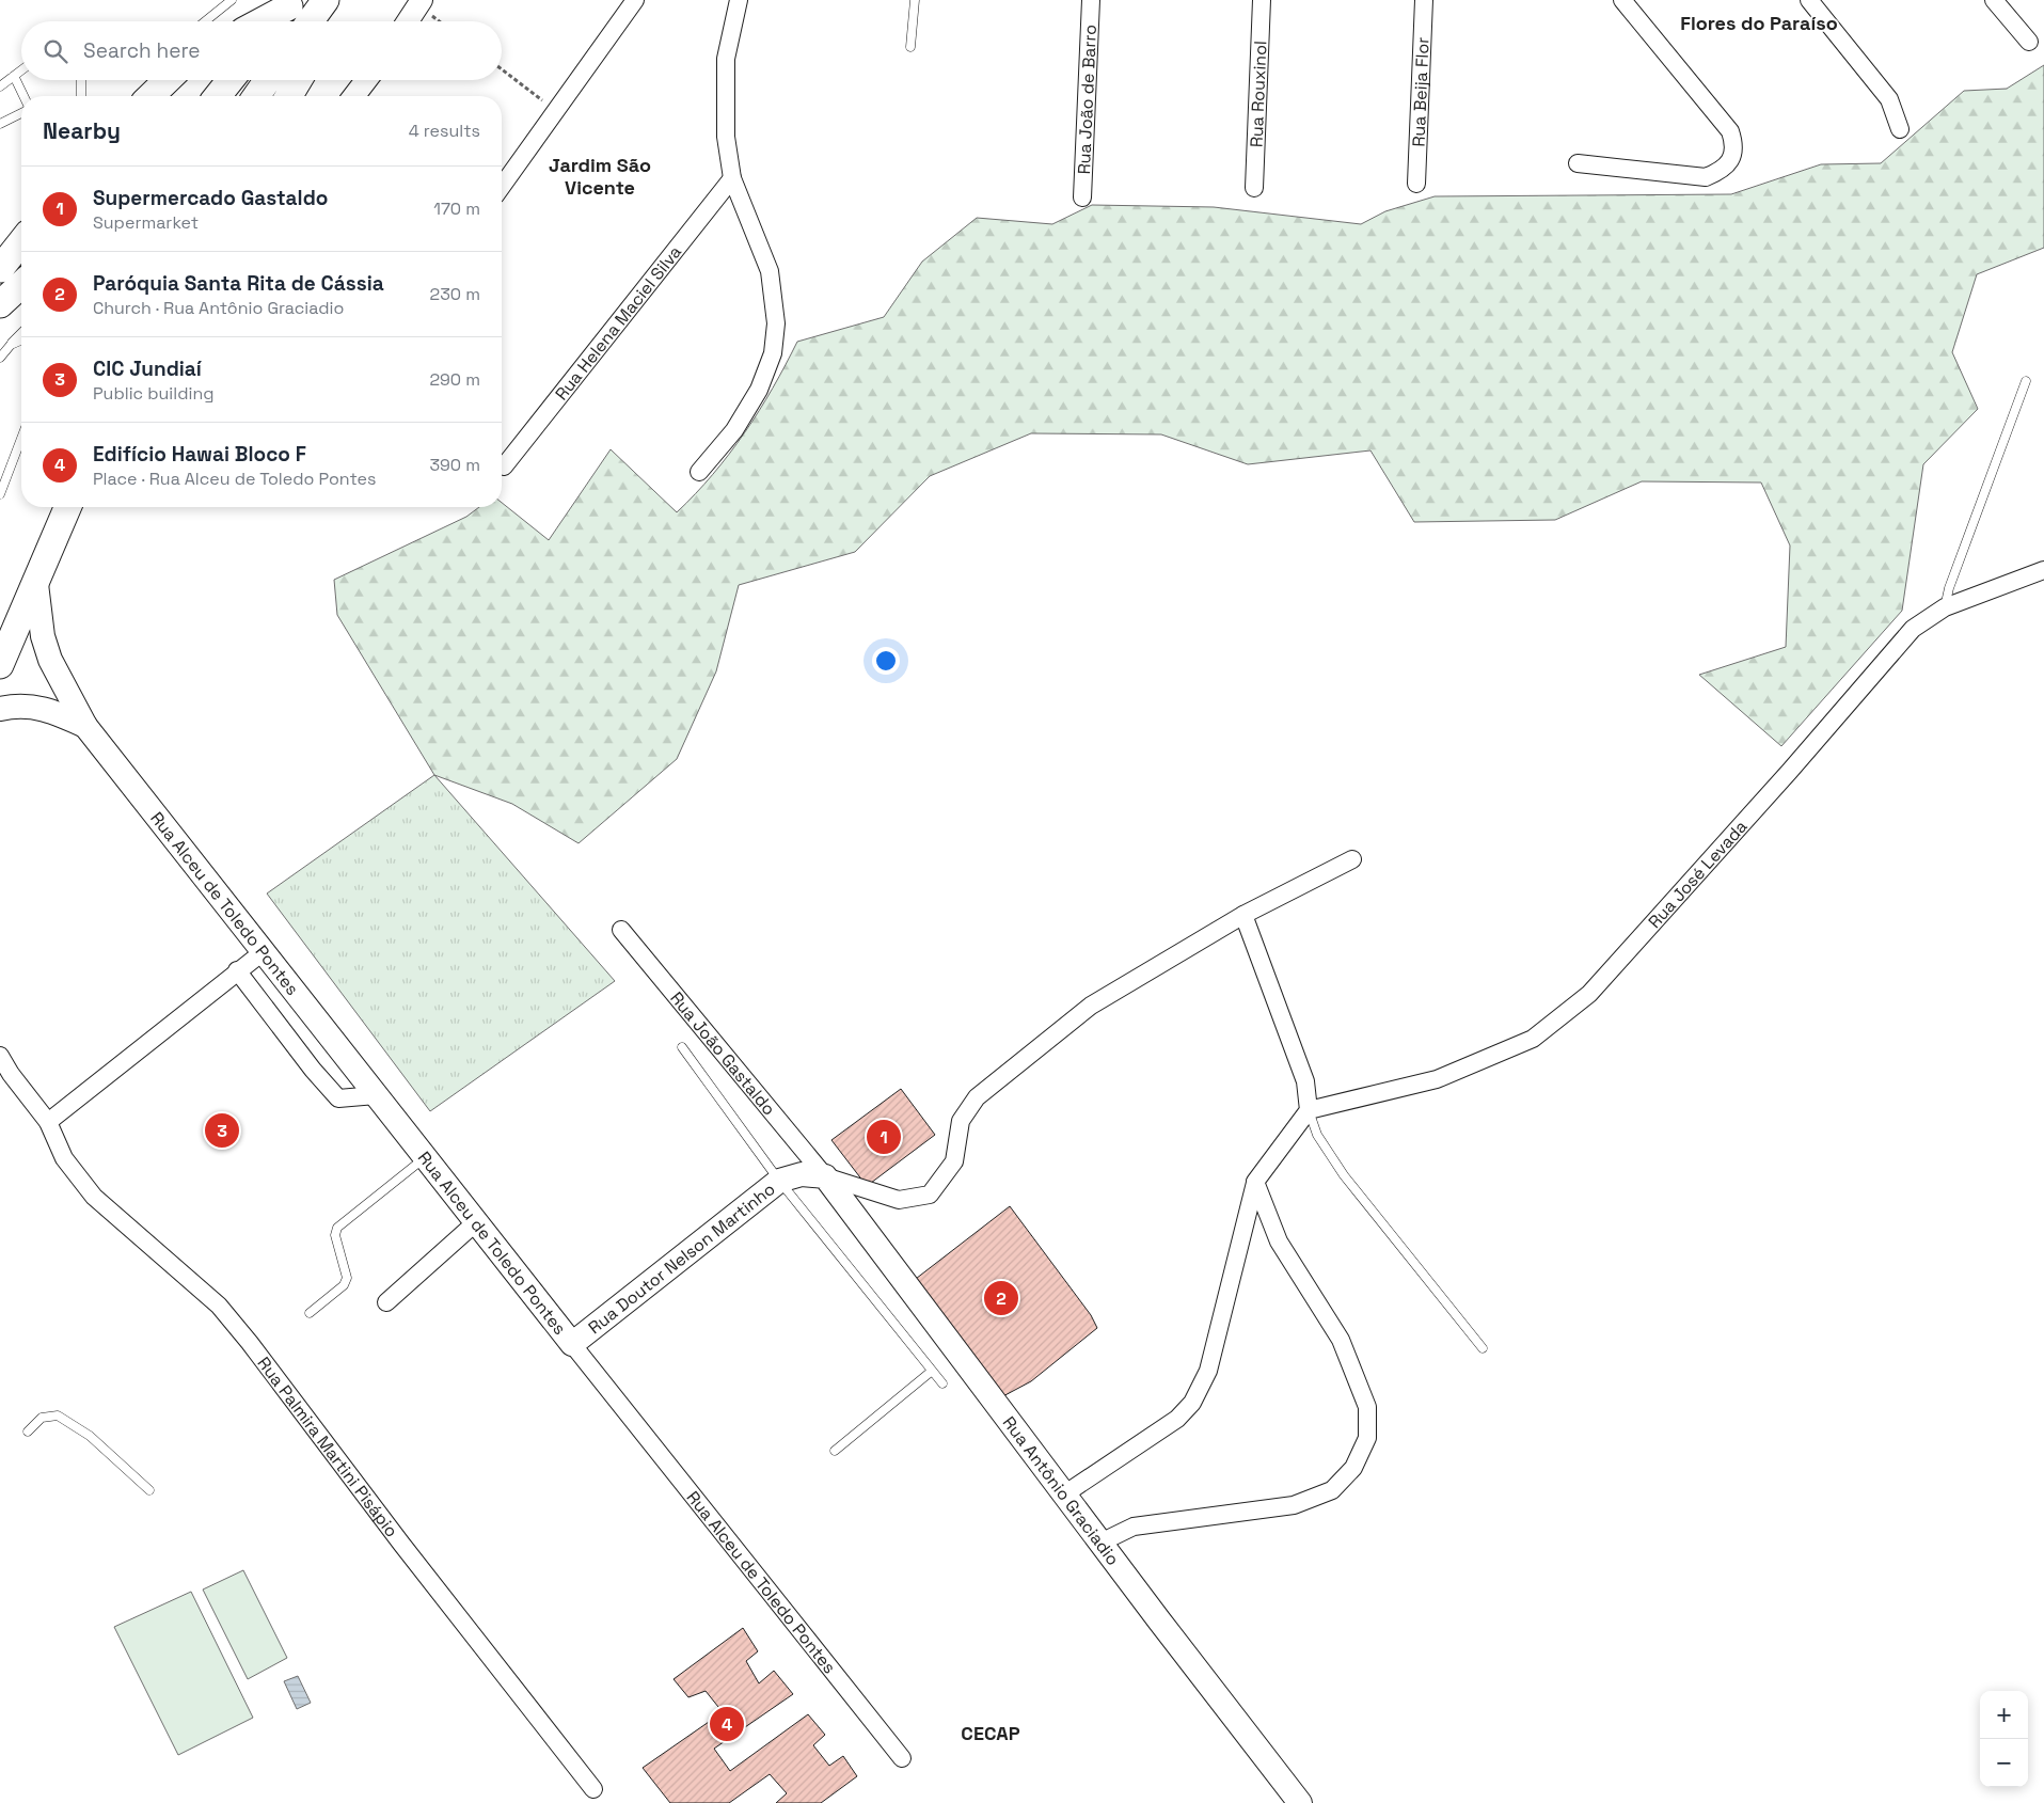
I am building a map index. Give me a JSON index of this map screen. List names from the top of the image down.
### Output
{
  "streets": {
    "main road": ["Rua Alceu de Toledo Pontes", "Rua Doutor Nelson Martinho", "Rua Antônio Graciadio"],
    "street": [
      "Rua Beija Flor",
      "Rua Rouxinol",
      "Rua João de Barro",
      "Rua Helena Maciel Silva",
      "Rua José Levada",
      "Rua João Gastaldo",
      "Rua Palmira Martini Pisápio"
    ]
  },
  "crossings": [
    ["Rua Alceu de Toledo Pontes", "Rua Doutor Nelson Martinho"],
    ["Rua João Gastaldo", "Rua Doutor Nelson Martinho"],
    ["Rua João Gastaldo", "Rua Antônio Graciadio"],
    ["Rua Doutor Nelson Martinho", "Rua Antônio Graciadio"]
  ],
  "districts": ["Flores do Paraíso", "Jardim São Vicente", "CECAP"],
  "page": {
    "search": "Search here",
    "heading": ["Nearby", "4 results"],
    "list": [
      {
        "mark": "1",
        "name": "Supermercado Gastaldo",
        "note": "Supermarket",
        "value": "170 m"
      },
      {
        "mark": "2",
        "name": "Paróquia Santa Rita de Cássia",
        "note": "Church · Rua Antônio Graciadio",
        "value": "230 m"
      },
      {
        "mark": "3",
        "name": "CIC Jundiaí",
        "note": "Public building",
        "value": "290 m"
      },
      {
        "mark": "4",
        "name": "Edifício Hawai Bloco F",
        "note": "Place · Rua Alceu de Toledo Pontes",
        "value": "390 m"
      }
    ],
    "pins": [
      "3",
      "1",
      "2",
      "4"
    ],
    "map_buttons": ["+", "−"]
  }
}
